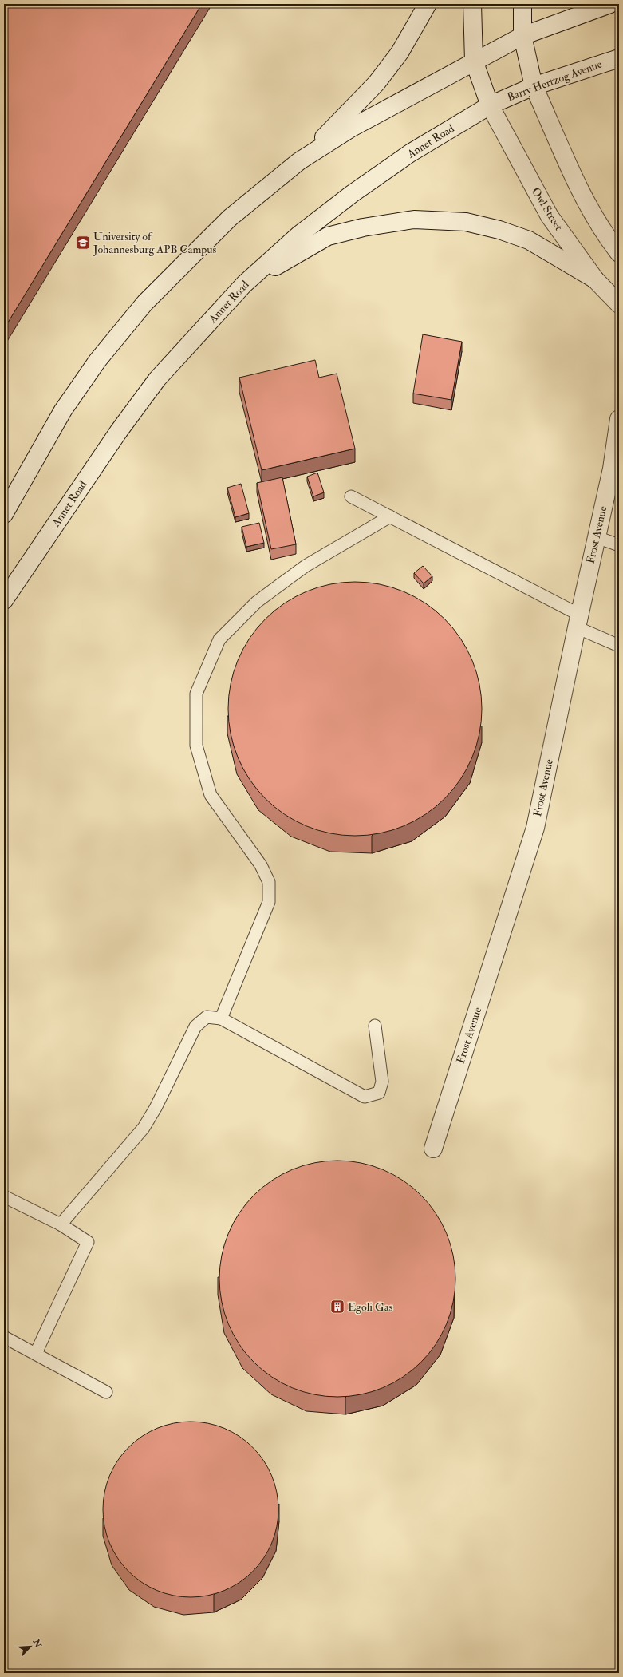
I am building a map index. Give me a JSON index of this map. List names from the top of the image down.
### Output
{
  "streets": {
    "main road": [
      "Barry Hertzog Avenue",
      "Annet Road",
      "Owl Street",
      "Frost Avenue"
    ]
  },
  "crossings": [
    ["Barry Hertzog Avenue", "Annet Road"],
    ["Barry Hertzog Avenue", "Owl Street"],
    ["Annet Road", "Owl Street"]
  ],
  "places": {
    "school or university": ["University of Johannesburg APB Campus"],
    "building": ["Egoli Gas"]
  },
  "north": "top right"
}
